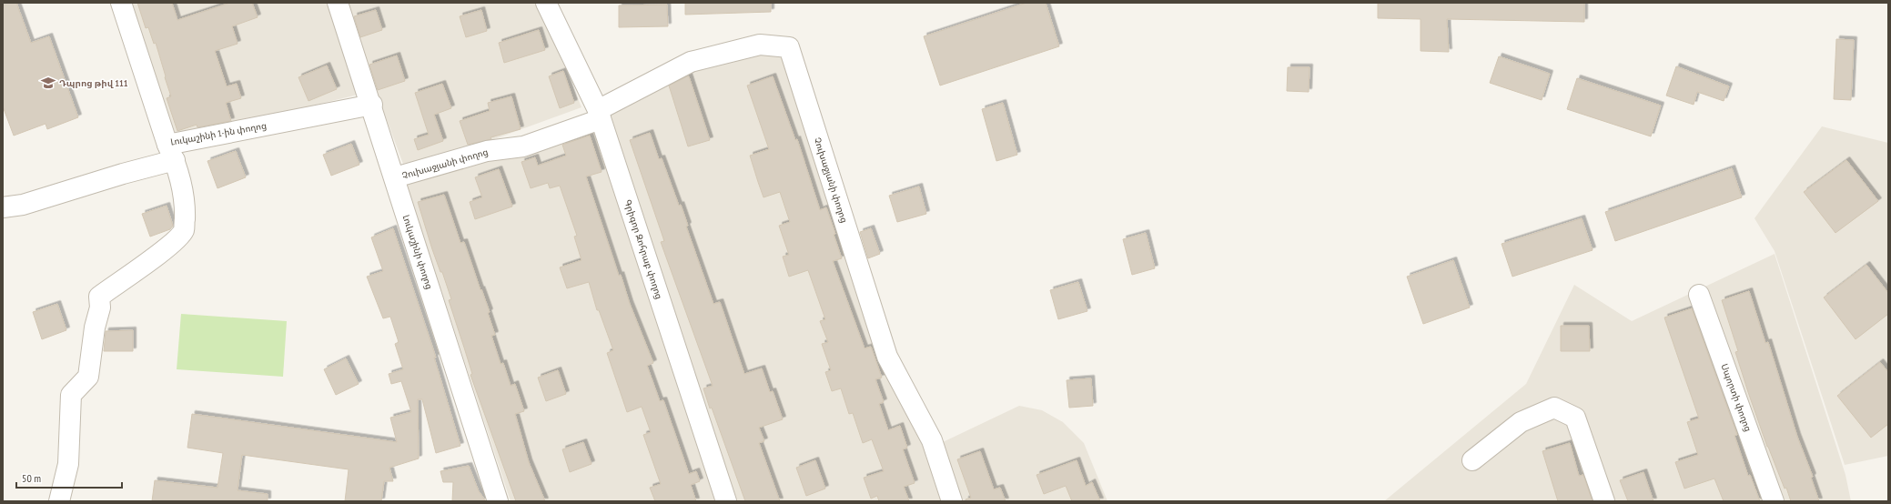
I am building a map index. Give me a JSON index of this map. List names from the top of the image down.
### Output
{
  "streets": {
    "street": [
      "Լուկաշինի 1-ին փողոց",
      "Չուխաջյանի փողոց",
      "Գրիգոր Զոհրաբ փողոց",
      "Լուկաշինի փողոց",
      "Սպորտի փողոց"
    ]
  },
  "crossings": [
    ["Լուկաշինի 1-ին փողոց", "Լուկաշինի փողոց"],
    ["Չուխաջյանի փողոց", "Գրիգոր Զոհրաբ փողոց"],
    ["Չուխաջյանի փողոց", "Լուկաշինի փողոց"]
  ],
  "places": {
    "school or university": ["Դպրոց թիվ 111"]
  },
  "scale_bar": "50 m"
}
